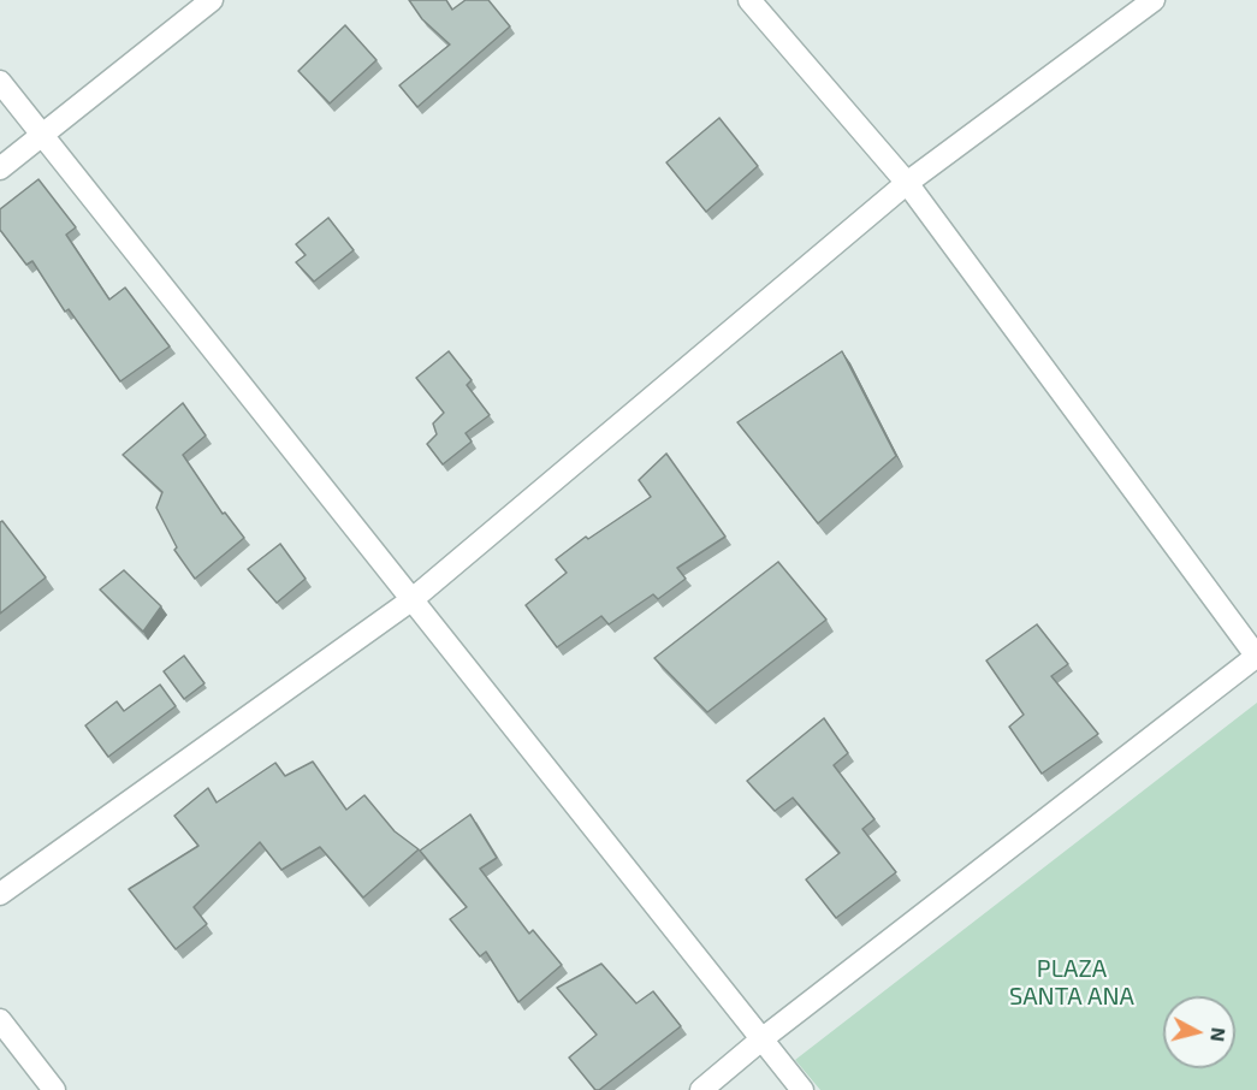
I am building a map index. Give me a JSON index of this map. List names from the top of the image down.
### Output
{
  "parks": ["PLAZA SANTA ANA"],
  "north": "right"
}
